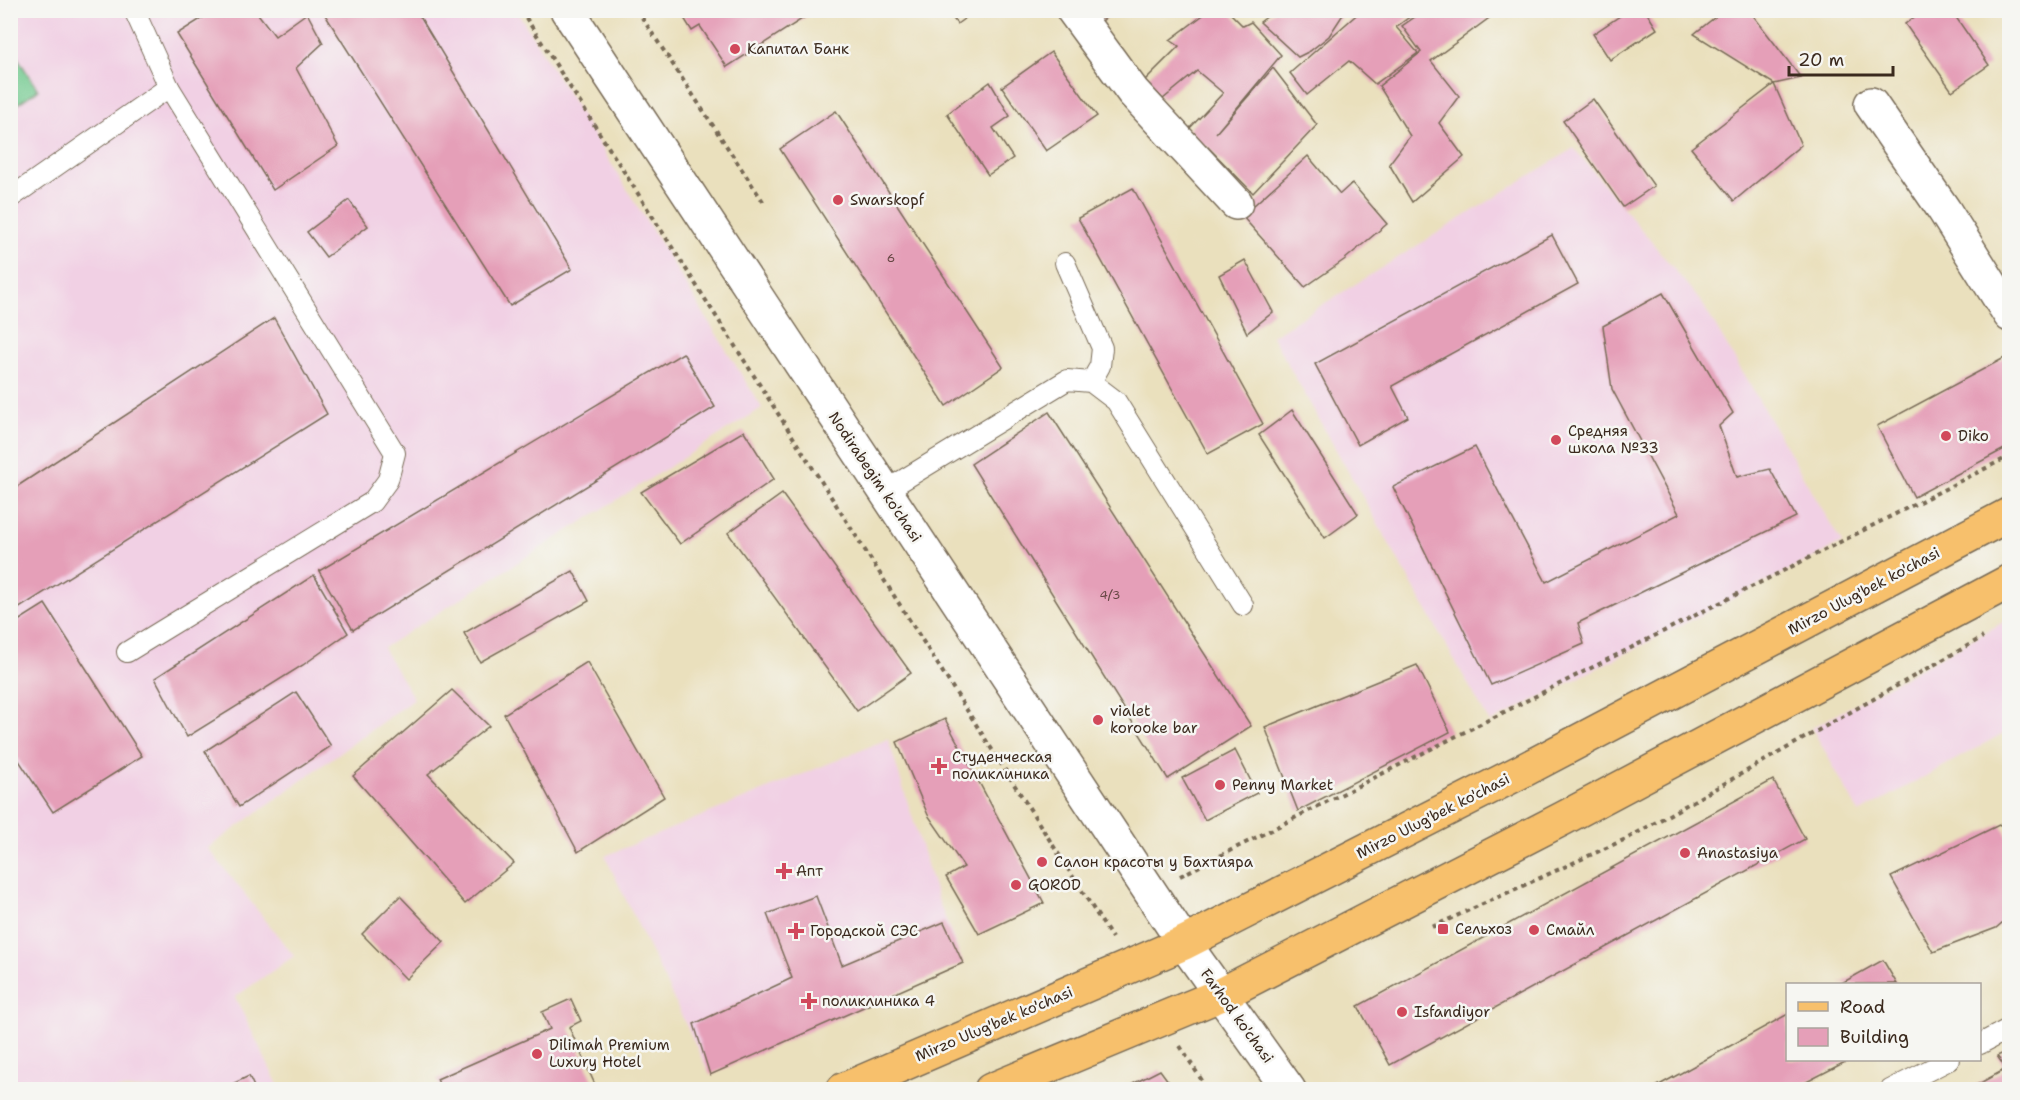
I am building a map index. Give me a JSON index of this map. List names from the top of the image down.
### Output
{
  "streets": {
    "main road": ["Mirzo Ulug'bek ko'chasi"],
    "street": ["Nodirabegim ko'chasi", "Farhod ko'chasi"]
  },
  "crossings": [
    ["Nodirabegim ko'chasi", "Mirzo Ulug'bek ko'chasi"],
    ["Nodirabegim ko'chasi", "Farhod ko'chasi"],
    ["Mirzo Ulug'bek ko'chasi", "Farhod ko'chasi"]
  ],
  "places": {
    "other": [
      "Капитал Банк",
      "Swarskopf",
      "Diko",
      "Средняя школа №33",
      "vialet korooke bar",
      "Penny Market",
      "Anastasiya",
      "Салон красоты у Бахтияра",
      "GOROD",
      "Смайл",
      "Isfandiyor",
      "Dilimah Premium Luxury Hotel"
    ],
    "health": [
      "Студенческая поликлиника",
      "Апт",
      "Городской СЭС",
      "поликлиника 4"
    ],
    "transit": ["Сельхоз"]
  },
  "house_numbers": ["6", "4/3"],
  "legend": ["Road", "Building"],
  "scale_bar": "20 m"
}
